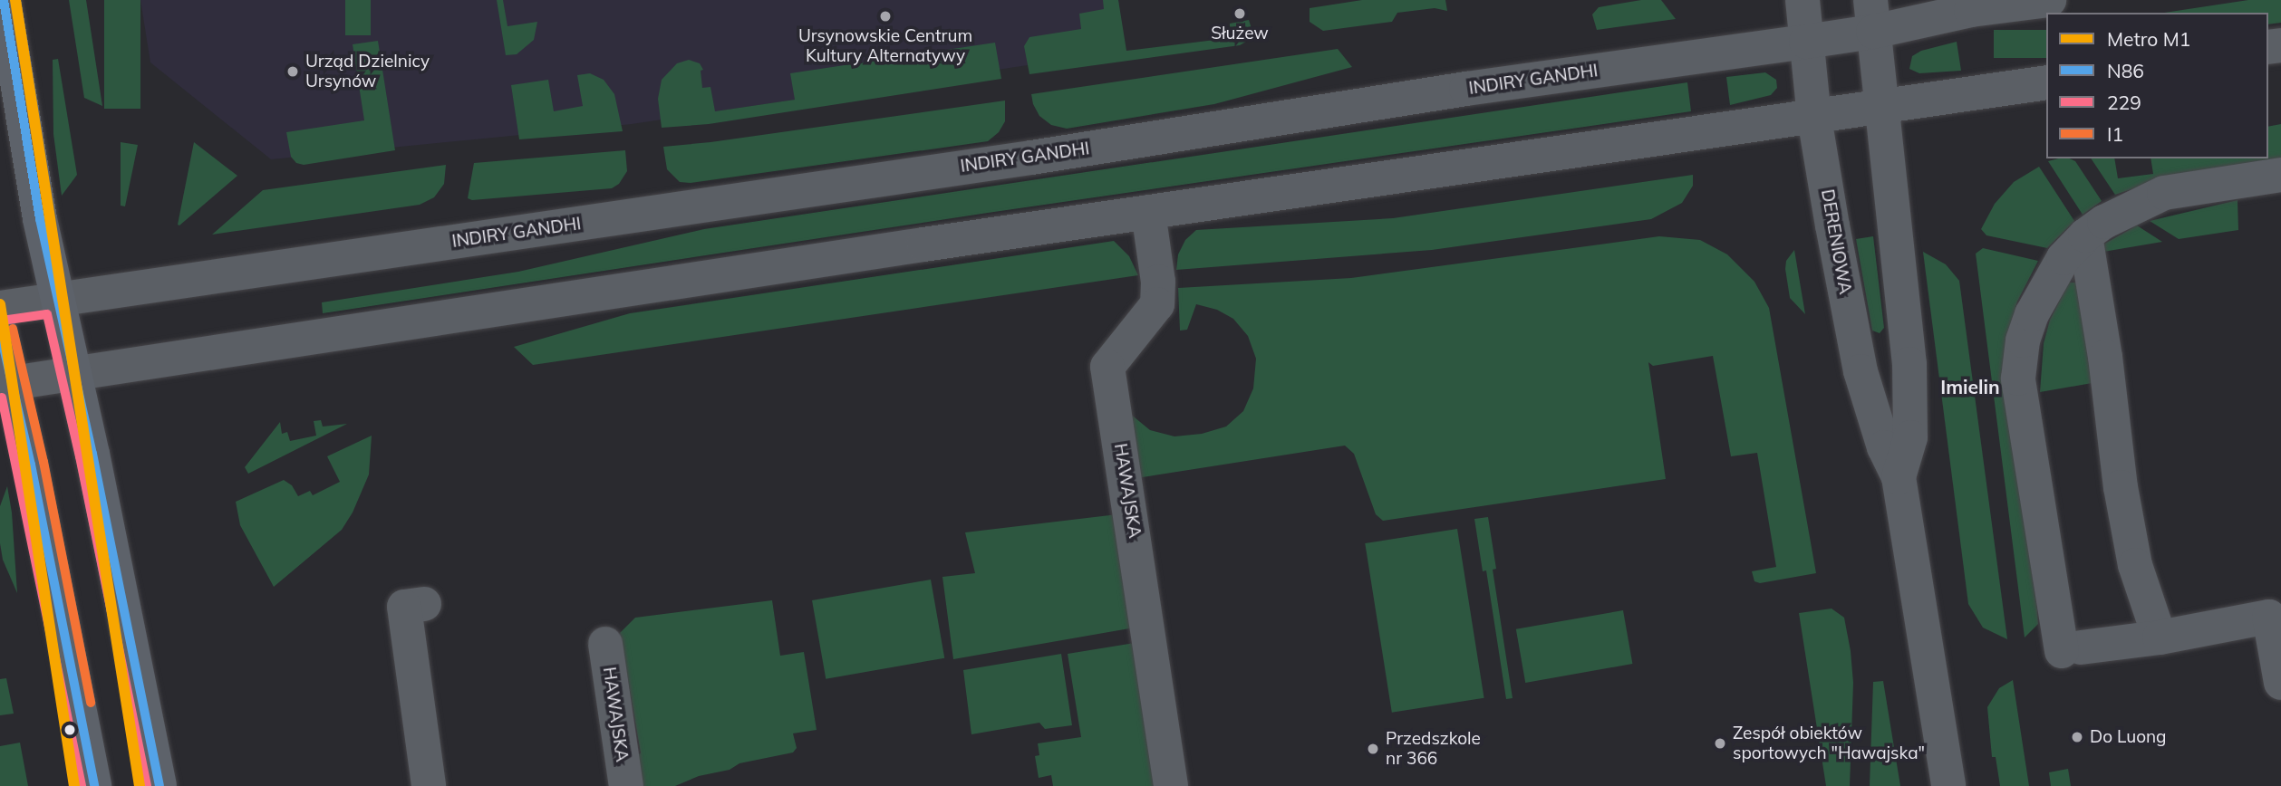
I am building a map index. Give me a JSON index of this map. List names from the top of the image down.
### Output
{
  "streets": {
    "street": ["INDIRY GANDHI", "DERENIOWA", "HAWAJSKA"]
  },
  "crossings": [
    ["INDIRY GANDHI", "DERENIOWA"]
  ],
  "districts": ["Imielin"],
  "places": [
    "Służew",
    "Ursynowskie Centrum Kultury Alternatywy",
    "Urząd Dzielnicy Ursynów",
    "Do Luong",
    "Zespół obiektów sportowych \"Hawajska\"",
    "Przedszkole nr 366"
  ],
  "lines": [
    "metro line M1",
    "transit line N86",
    "transit line 229",
    "transit line I1"
  ],
  "legend": [
    "Metro M1",
    "N86",
    "229",
    "I1"
  ]
}
